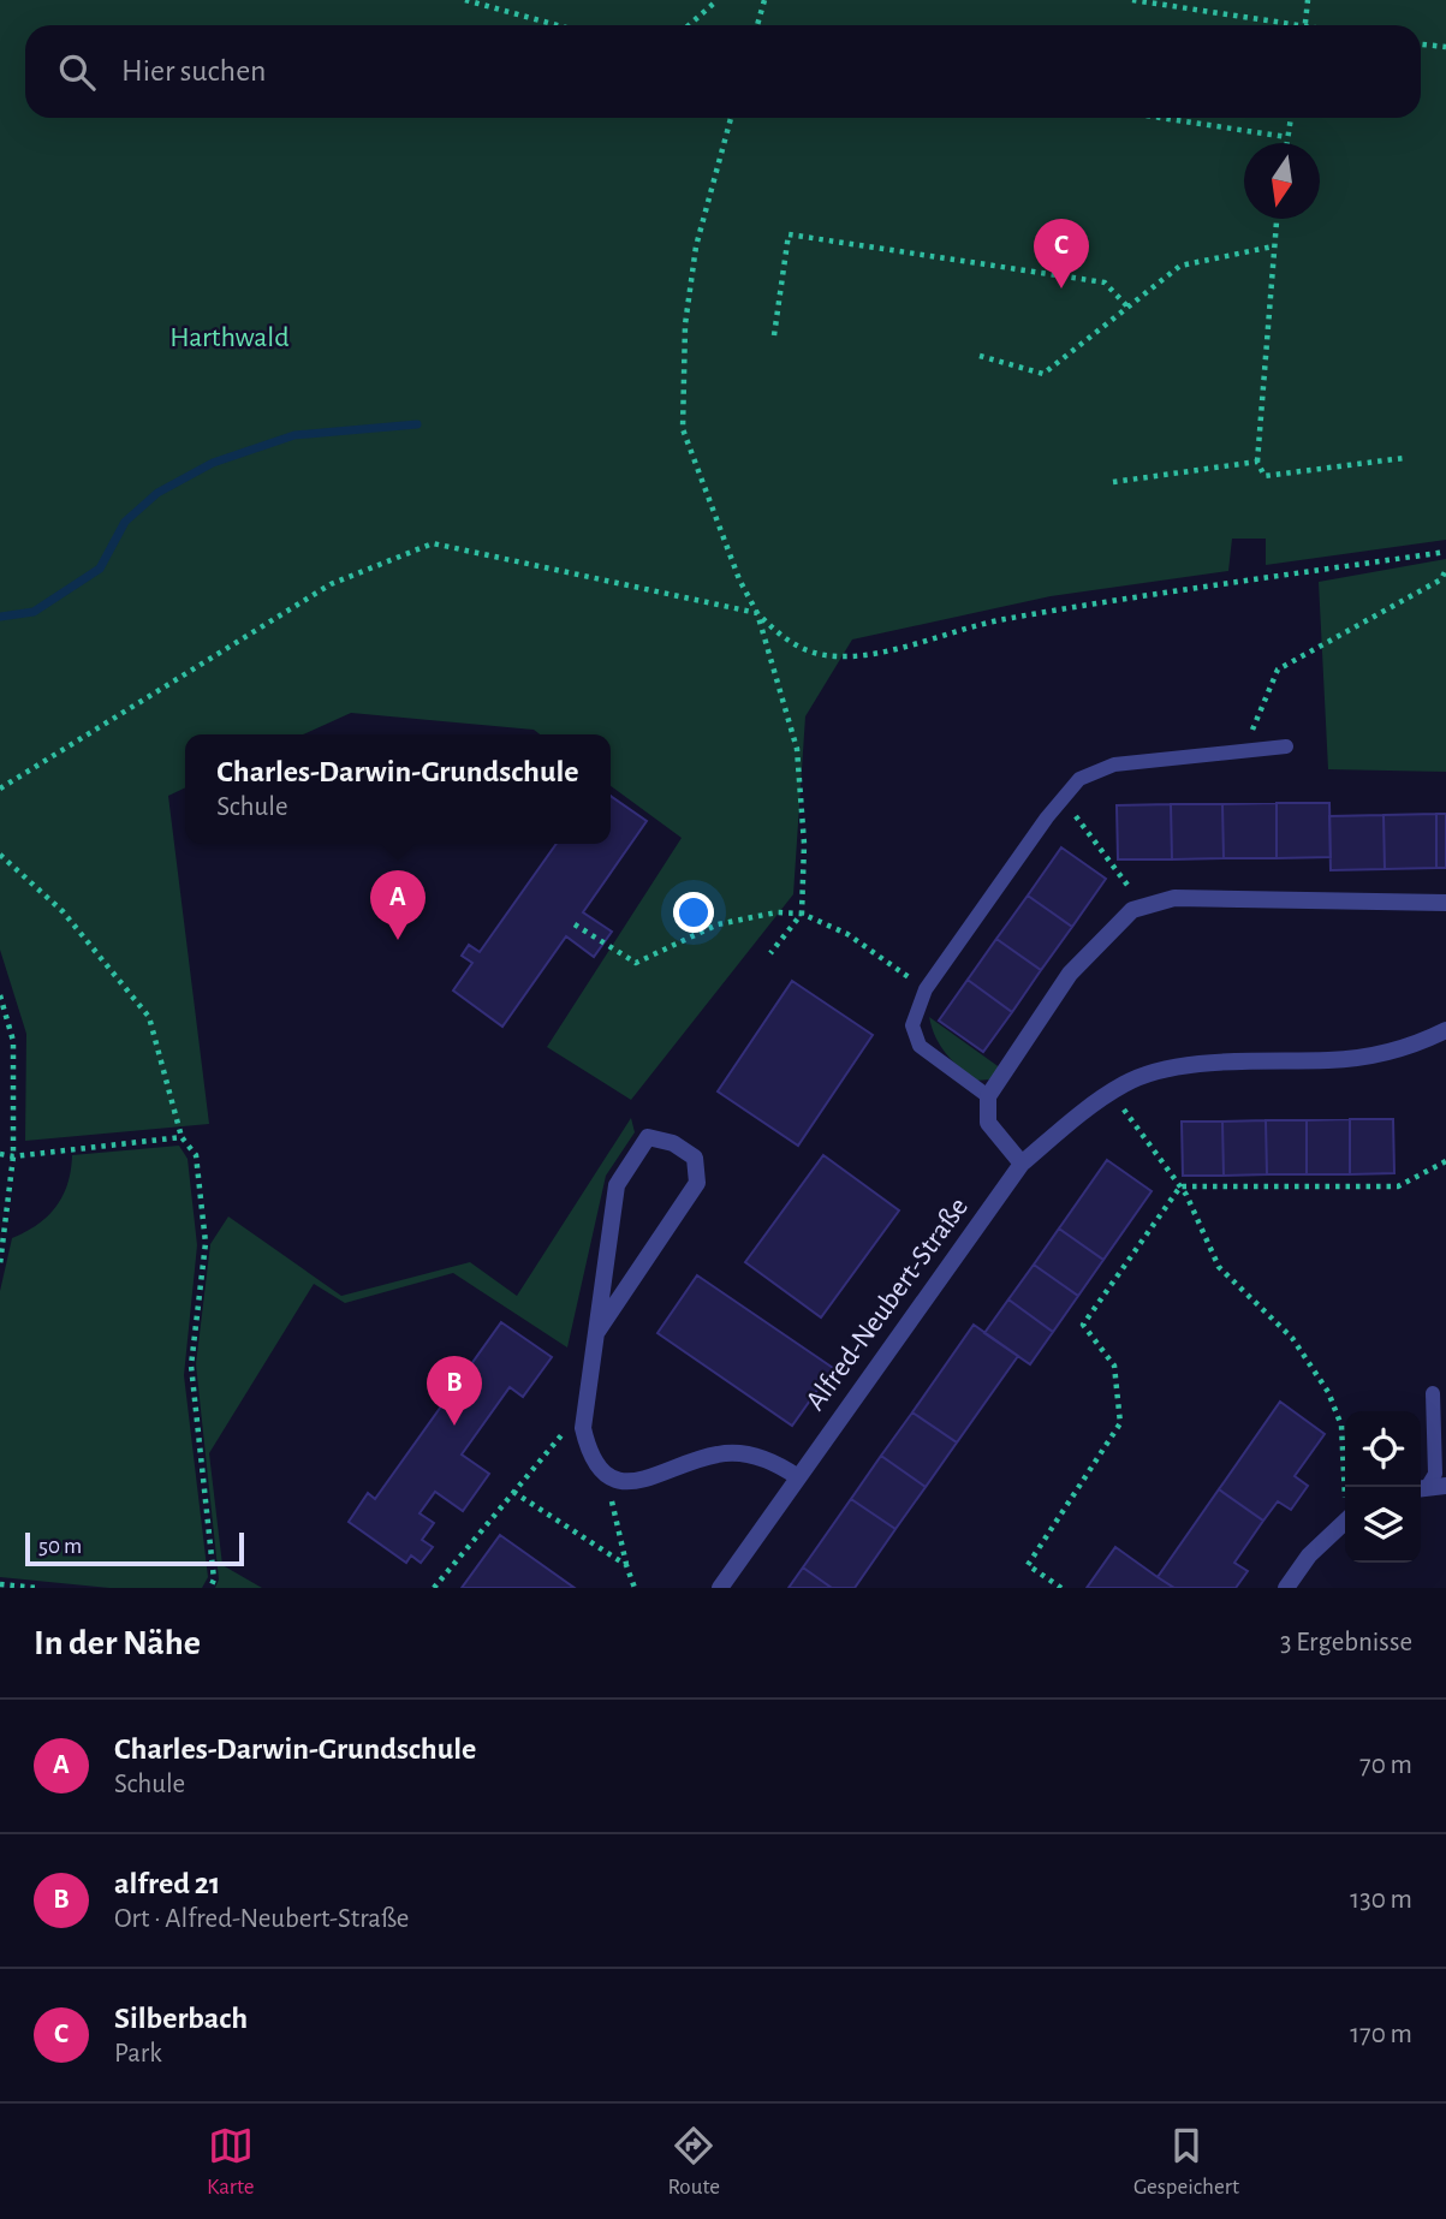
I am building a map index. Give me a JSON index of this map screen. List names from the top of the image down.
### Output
{
  "streets": {
    "street": ["Alfred-Neubert-Straße"]
  },
  "parks": ["Harthwald"],
  "scale_bar": "50 m",
  "north": "bottom",
  "page": {
    "search": "Hier suchen",
    "pins": ["C", "A", "B"],
    "popup": ["Charles-Darwin-Grundschule", "Schule"],
    "scale": "50 m",
    "heading": ["In der Nähe", "3 Ergebnisse"],
    "list": [
      {
        "mark": "A",
        "name": "Charles-Darwin-Grundschule",
        "note": "Schule",
        "value": "70 m"
      },
      {
        "mark": "B",
        "name": "alfred 21",
        "note": "Ort · Alfred-Neubert-Straße",
        "value": "130 m"
      },
      {
        "mark": "C",
        "name": "Silberbach",
        "note": "Park",
        "value": "170 m"
      }
    ],
    "nav": ["Karte", "Route", "Gespeichert"]
  }
}
